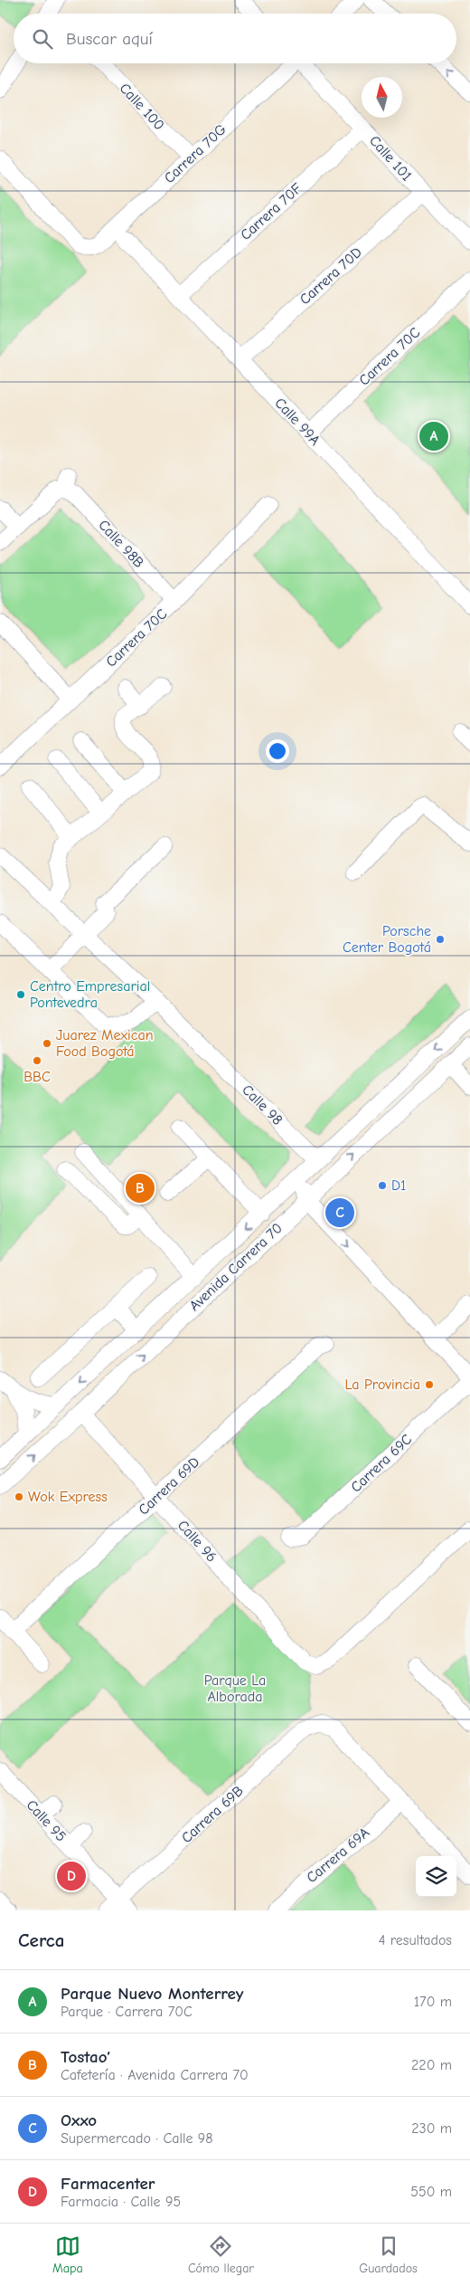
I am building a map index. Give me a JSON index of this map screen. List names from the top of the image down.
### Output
{
  "streets": {
    "street": [
      "Calle 100",
      "Carrera 70G",
      "Calle 101",
      "Carrera 70F",
      "Carrera 70D",
      "Carrera 70C",
      "Calle 99A",
      "Calle 98B",
      "Calle 98",
      "Avenida Carrera 70",
      "Carrera 69C",
      "Carrera 69D",
      "Calle 96",
      "Carrera 69B",
      "Calle 95",
      "Carrera 69A"
    ]
  },
  "crossings": [
    ["Calle 100", "Carrera 70G"],
    ["Calle 101", "Carrera 70F"],
    ["Calle 101", "Carrera 70D"],
    ["Carrera 70F", "Calle 99A"],
    ["Carrera 70D", "Calle 99A"],
    ["Carrera 70C", "Calle 99A"],
    ["Carrera 70C", "Calle 98B"],
    ["Calle 98", "Avenida Carrera 70"],
    ["Avenida Carrera 70", "Calle 96"],
    ["Carrera 69D", "Calle 96"],
    ["Carrera 69B", "Calle 95"],
    ["Carrera 69B", "Carrera 69A"]
  ],
  "parks": ["Parque La Alborada"],
  "places": [
    "Porsche Center Bogotá",
    "Centro Empresarial Pontevedra",
    "Juarez Mexican Food Bogotá",
    "BBC",
    "D1",
    "La Provincia",
    "Wok Express"
  ],
  "north": "top",
  "page": {
    "search": "Buscar aquí",
    "pins": [
      "A",
      "B",
      "C",
      "D"
    ],
    "heading": ["Cerca", "4 resultados"],
    "list": [
      {
        "mark": "A",
        "name": "Parque Nuevo Monterrey",
        "note": "Parque · Carrera 70C",
        "value": "170 m"
      },
      {
        "mark": "B",
        "name": "Tostao’",
        "note": "Cafetería · Avenida Carrera 70",
        "value": "220 m"
      },
      {
        "mark": "C",
        "name": "Oxxo",
        "note": "Supermercado · Calle 98",
        "value": "230 m"
      },
      {
        "mark": "D",
        "name": "Farmacenter",
        "note": "Farmacia · Calle 95",
        "value": "550 m"
      }
    ],
    "nav": ["Mapa", "Cómo llegar", "Guardados"]
  }
}
